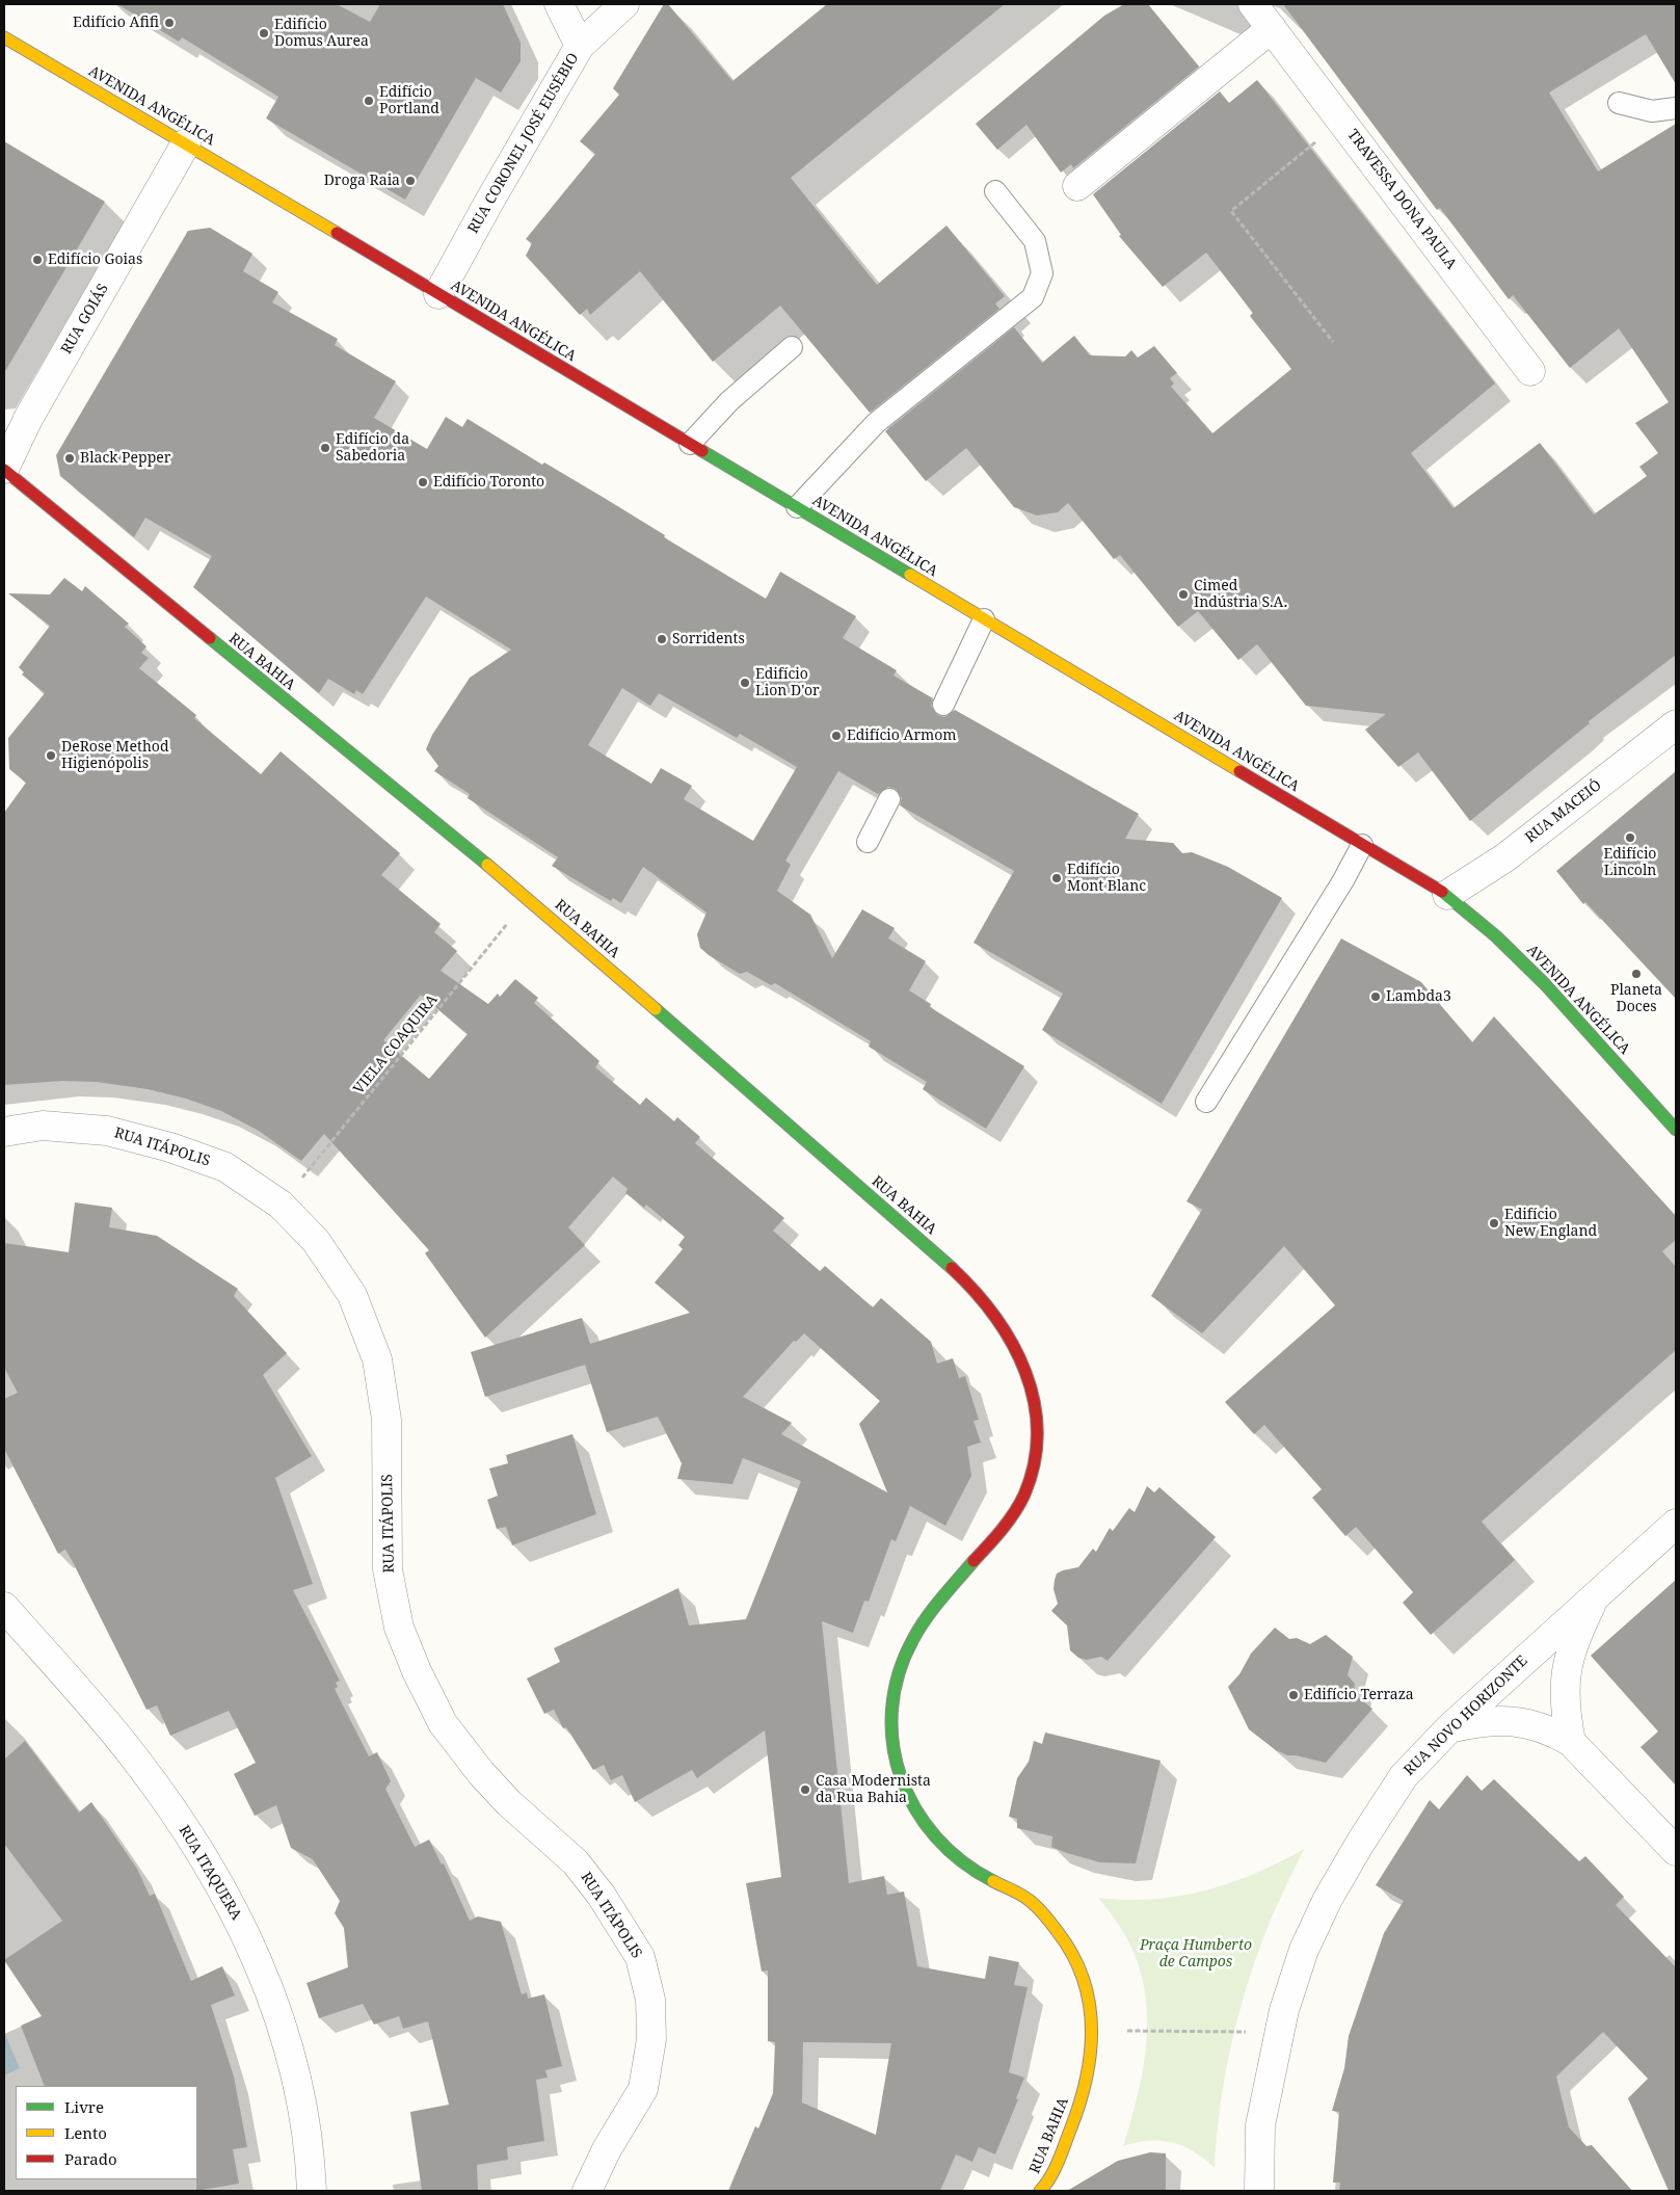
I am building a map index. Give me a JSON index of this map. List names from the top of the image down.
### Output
{
  "streets": {
    "street": [
      "AVENIDA ANGÉLICA",
      "RUA CORONEL JOSÉ EUSÉBIO",
      "TRAVESSA DONA PAULA",
      "RUA GOIÁS",
      "RUA BAHIA",
      "RUA MACEIÓ",
      "RUA ITÁPOLIS",
      "RUA NOVO HORIZONTE",
      "RUA ITAQUERA"
    ],
    "path": ["VIELA COAQUIRA"]
  },
  "crossings": [
    ["AVENIDA ANGÉLICA", "RUA CORONEL JOSÉ EUSÉBIO"],
    ["AVENIDA ANGÉLICA", "RUA GOIÁS"],
    ["AVENIDA ANGÉLICA", "RUA MACEIÓ"],
    ["RUA GOIÁS", "RUA BAHIA"],
    ["RUA BAHIA", "VIELA COAQUIRA"],
    ["VIELA COAQUIRA", "RUA ITÁPOLIS"]
  ],
  "parks": ["Praça Humberto de Campos"],
  "places": [
    "Edifício Afifi",
    "Edifício Domus Aurea",
    "Edifício Portland",
    "Droga Raia",
    "Edifício Goias",
    "Edifício da Sabedoria",
    "Black Pepper",
    "Edifício Toronto",
    "Cimed Indústria S.A.",
    "Sorridents",
    "Edifício Lion D'or",
    "Edifício Armom",
    "DeRose Method Higienópolis",
    "Edifício Lincoln",
    "Edifício Mont Blanc",
    "Planeta Doces",
    "Lambda3",
    "Edifício New England",
    "Edifício Terraza",
    "Casa Modernista da Rua Bahia"
  ],
  "legend": ["Livre", "Lento", "Parado"]
}
